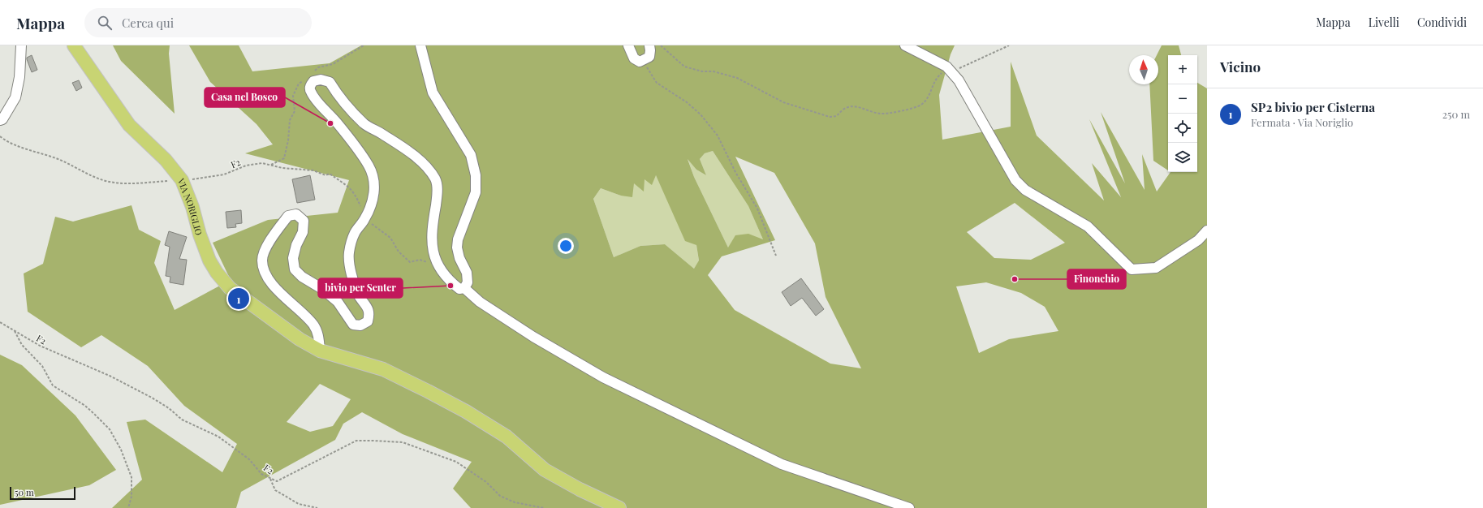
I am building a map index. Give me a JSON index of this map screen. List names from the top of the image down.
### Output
{
  "streets": {
    "main road": ["VIA NORIGLIO"],
    "path": ["F2"]
  },
  "crossings": [
    ["F2", "VIA NORIGLIO"]
  ],
  "places": ["Casa nel Bosco", "Finonchio", "bivio per Senter"],
  "scale_bar": "50 m",
  "north": "top",
  "page": {
    "header": "Mappa",
    "search": "Cerca qui",
    "nav": ["Mappa", "Livelli", "Condividi"],
    "heading": "Vicino",
    "map_buttons": ["+", "−"],
    "list": [
      {
        "mark": "1",
        "name": "SP2 bivio per Cisterna",
        "note": "Fermata · Via Noriglio",
        "value": "250 m"
      }
    ],
    "pins": "1",
    "scale": "50 m"
  }
}
